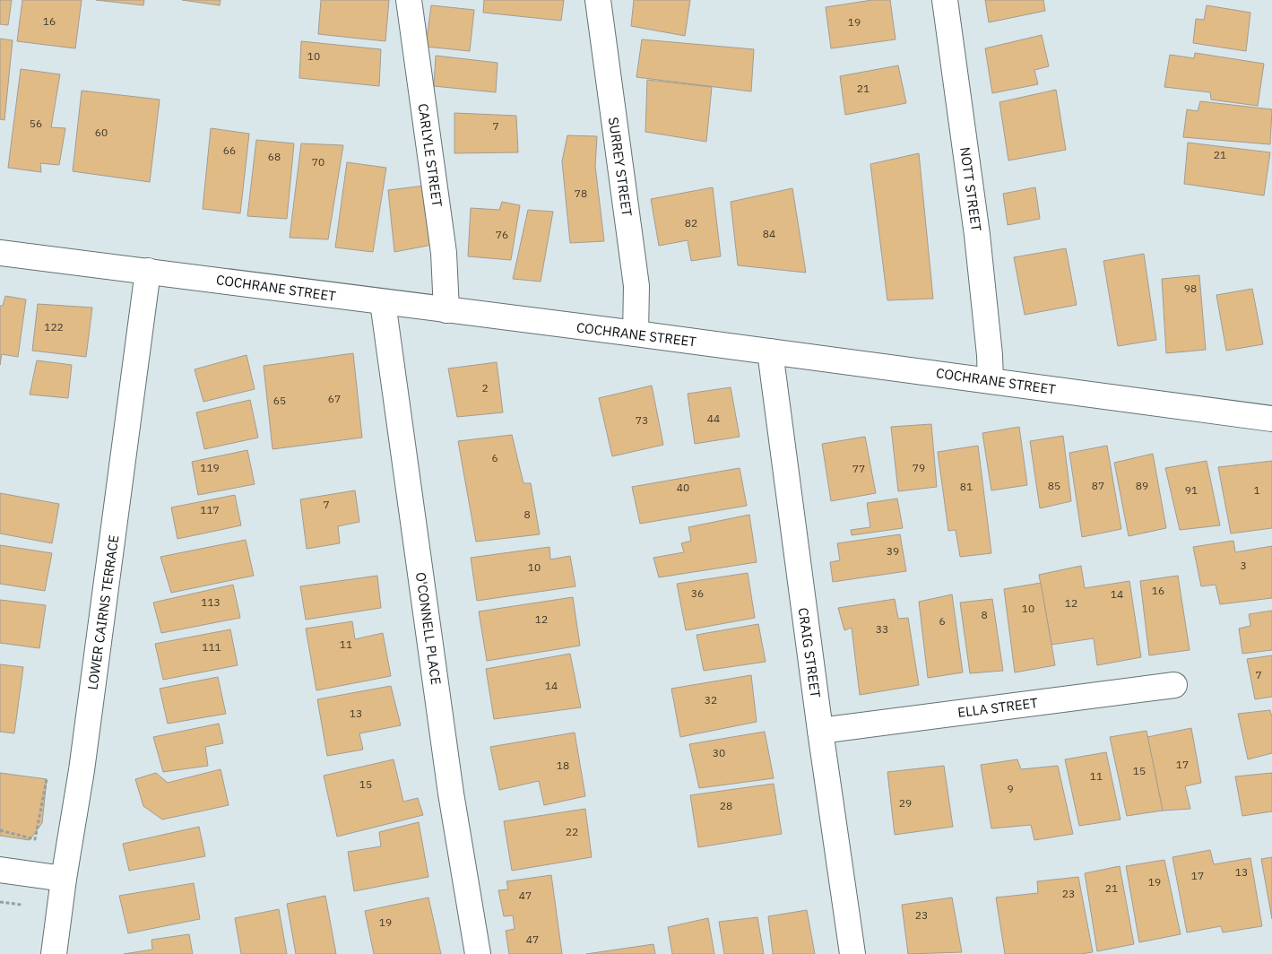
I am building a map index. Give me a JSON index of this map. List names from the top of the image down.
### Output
{
  "streets": {
    "street": [
      "CARLYLE STREET",
      "SURREY STREET",
      "NOTT STREET",
      "COCHRANE STREET",
      "LOWER CAIRNS TERRACE",
      "O'CONNELL PLACE",
      "CRAIG STREET",
      "ELLA STREET"
    ]
  },
  "crossings": [
    ["CARLYLE STREET", "COCHRANE STREET"],
    ["SURREY STREET", "COCHRANE STREET"],
    ["NOTT STREET", "COCHRANE STREET"],
    ["COCHRANE STREET", "LOWER CAIRNS TERRACE"],
    ["COCHRANE STREET", "O'CONNELL PLACE"],
    ["COCHRANE STREET", "CRAIG STREET"],
    ["CRAIG STREET", "ELLA STREET"]
  ],
  "house_numbers": [
    "16",
    "19",
    "10",
    "21",
    "56",
    "7",
    "60",
    "66",
    "21",
    "68",
    "70",
    "78",
    "82",
    "84",
    "76",
    "98",
    "122",
    "2",
    "67",
    "65",
    "44",
    "73",
    "6",
    "119",
    "79",
    "77",
    "85",
    "87",
    "89",
    "81",
    "40",
    "91",
    "1",
    "7",
    "117",
    "8",
    "39",
    "3",
    "10",
    "16",
    "36",
    "14",
    "113",
    "12",
    "10",
    "8",
    "12",
    "6",
    "33",
    "11",
    "111",
    "7",
    "14",
    "32",
    "13",
    "30",
    "17",
    "18",
    "15",
    "11",
    "15",
    "9",
    "29",
    "28",
    "22",
    "13",
    "17",
    "19",
    "21",
    "23",
    "47",
    "23",
    "19",
    "47"
  ]
}
